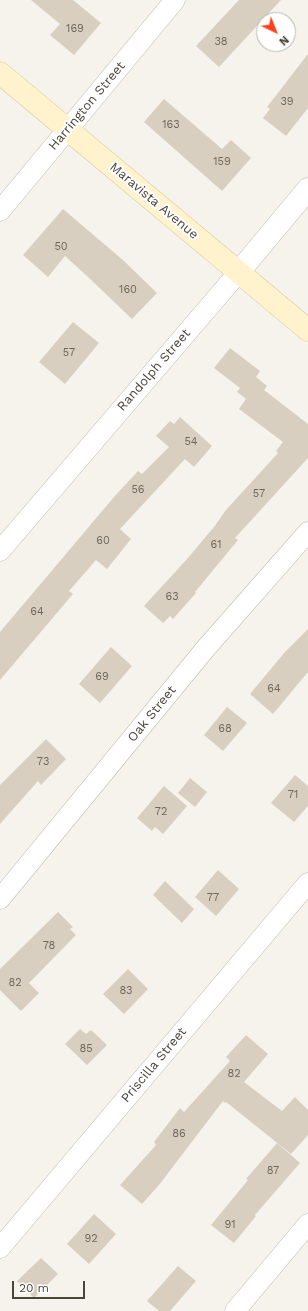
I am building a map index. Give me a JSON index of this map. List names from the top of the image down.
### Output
{
  "streets": {
    "main road": ["Maravista Avenue"],
    "street": [
      "Harrington Street",
      "Randolph Street",
      "Oak Street",
      "Priscilla Street"
    ]
  },
  "crossings": [
    ["Harrington Street", "Maravista Avenue"],
    ["Maravista Avenue", "Randolph Street"]
  ],
  "house_numbers": [
    "169",
    "38",
    "39",
    "163",
    "159",
    "50",
    "160",
    "57",
    "54",
    "56",
    "57",
    "60",
    "61",
    "63",
    "64",
    "69",
    "64",
    "68",
    "73",
    "71",
    "72",
    "77",
    "78",
    "82",
    "83",
    "85",
    "82",
    "86",
    "87",
    "91",
    "92"
  ],
  "scale_bar": "20 m",
  "north": "bottom right"
}
